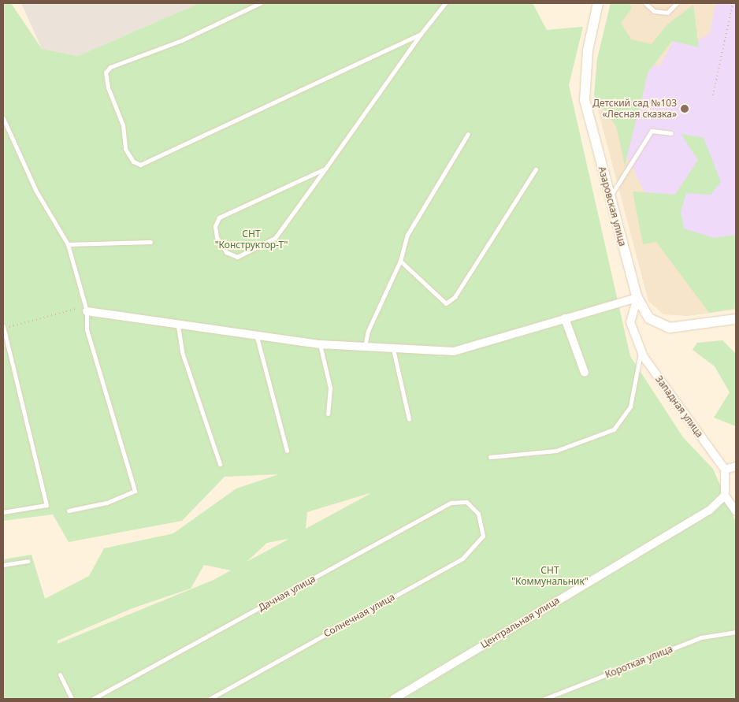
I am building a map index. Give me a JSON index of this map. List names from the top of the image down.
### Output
{
  "streets": {
    "street": ["Азаровская улица", "Западная улица", "Центральная улица"],
    "lane": ["Дачная улица", "Солнечная улица", "Короткая улица"]
  },
  "crossings": [
    ["Азаровская улица", "Западная улица"],
    ["Дачная улица", "Солнечная улица"]
  ],
  "parks": ["СНТ \"Конструктор-Т\"", "СНТ \"Коммунальник\""],
  "places": ["Детский сад №103 «Лесная сказка»"]
}
